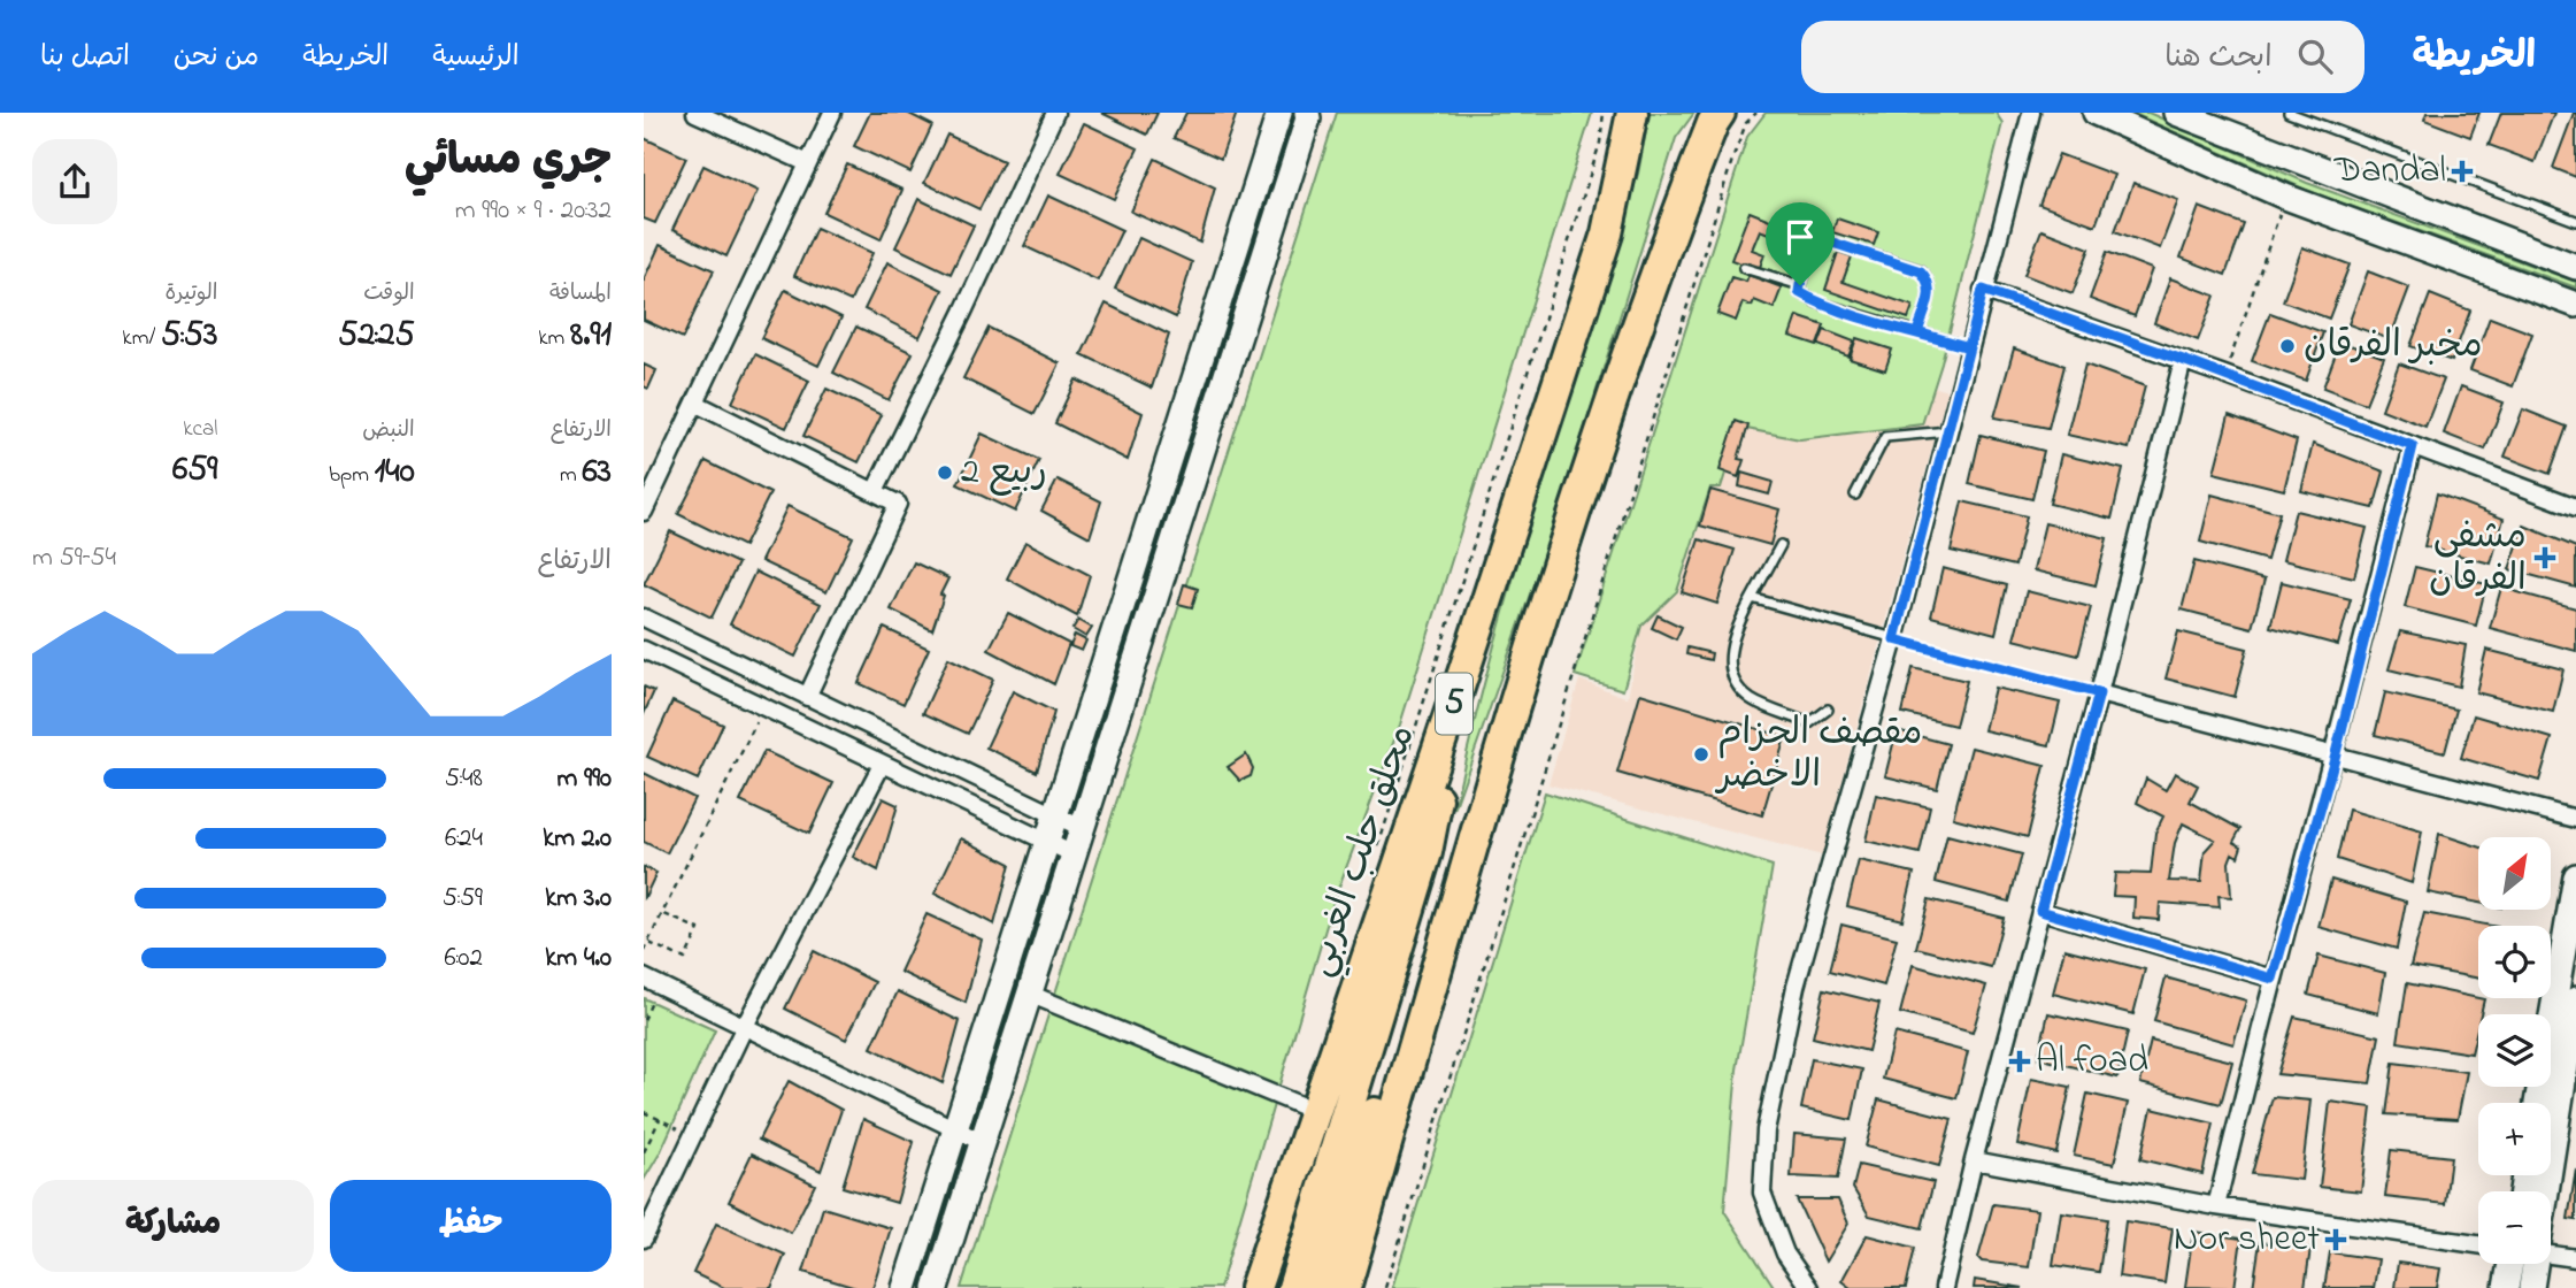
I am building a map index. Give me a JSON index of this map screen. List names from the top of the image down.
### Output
{
  "streets": {
    "highway": ["5", "محلق حلب الغربي"]
  },
  "places": {
    "health": [
      "Dandal",
      "مشفى الفرقان",
      "Al foad",
      "Nor sheet"
    ],
    "other": ["مخبر الفرقان", "ربيع 2", "مقصف الحزام الاخضر"]
  },
  "north": "top right",
  "page": {
    "header": "الخريطة",
    "search": "ابحث هنا",
    "nav": [
      "الرئيسية",
      "الخريطة",
      "من نحن",
      "اتصل بنا"
    ],
    "heading": ["جري مسائي", "20:32 · 9 × 990 m"],
    "stats": [
      ["المسافة", "8.91 km"],
      ["الوقت", "52:25"],
      ["الوتيرة", "5:53 /km"],
      ["الارتفاع", "63 m"],
      ["النبض", "140 bpm"],
      ["kcal", "659"]
    ],
    "chart": ["الارتفاع", "54–59 m"],
    "list": [
      {
        "name": "990 m",
        "note": "5:48"
      },
      {
        "name": "2.0 km",
        "note": "6:24"
      },
      {
        "name": "3.0 km",
        "note": "5:59"
      },
      {
        "name": "4.0 km",
        "note": "6:02"
      }
    ],
    "map_buttons": ["+", "−"],
    "buttons": ["حفظ", "مشاركة"]
  }
}
